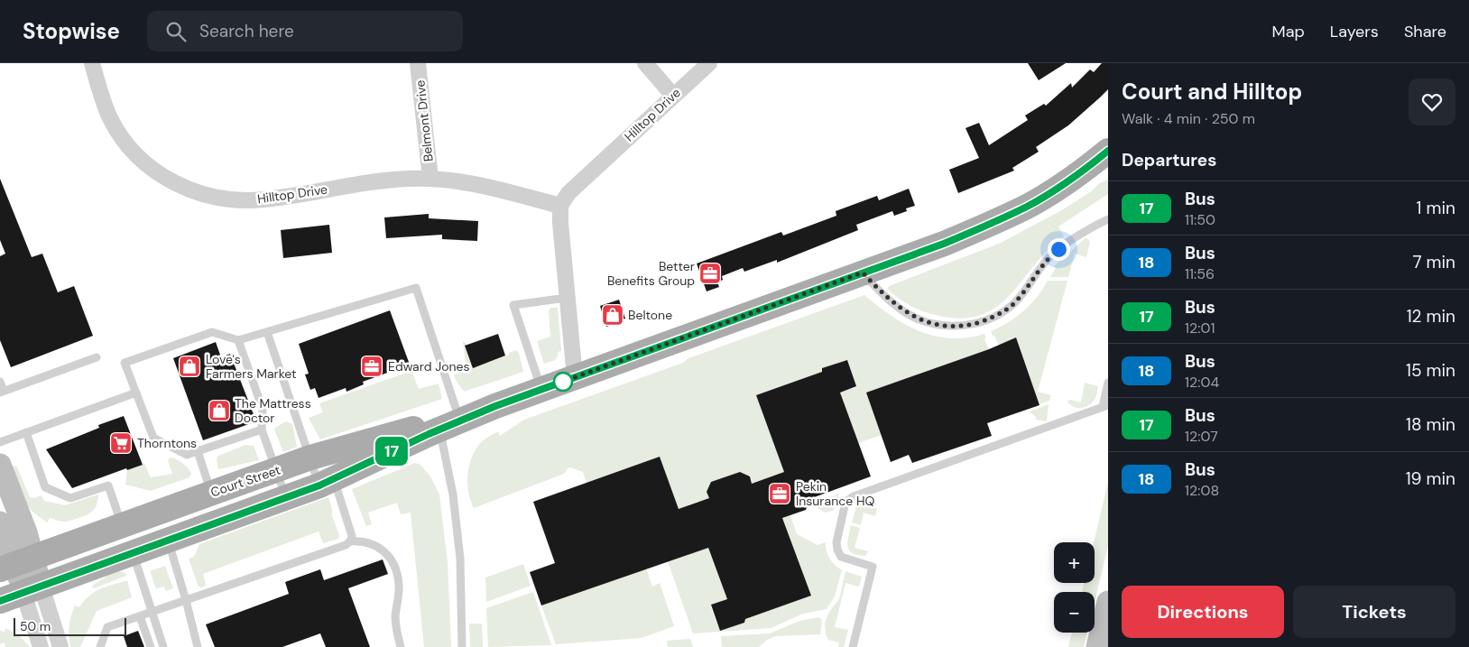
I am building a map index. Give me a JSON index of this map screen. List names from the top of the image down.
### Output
{
  "streets": {
    "main road": ["Court Street"],
    "street": ["Hilltop Drive", "Belmont Drive"]
  },
  "crossings": [
    ["Hilltop Drive", "Belmont Drive"]
  ],
  "places": {
    "office": ["Better Benefits Group", "Edward Jones", "Pekin Insurance HQ"],
    "shop": ["Beltone", "Love's Farmers Market", "The Mattress Doctor"],
    "supermarket": ["Thorntons"]
  },
  "lines": ["bus line 17"],
  "scale_bar": "50 m",
  "page": {
    "header": "Stopwise",
    "search": "Search here",
    "nav": ["Map", "Layers", "Share"],
    "on_map": "17",
    "heading": [
      ["Court and Hilltop", "Walk · 4 min · 250 m"],
      "Departures"
    ],
    "list": [
      {
        "mark": "17",
        "name": "Bus",
        "note": "11:50",
        "value": "1 min"
      },
      {
        "mark": "18",
        "name": "Bus",
        "note": "11:56",
        "value": "7 min"
      },
      {
        "mark": "17",
        "name": "Bus",
        "note": "12:01",
        "value": "12 min"
      },
      {
        "mark": "18",
        "name": "Bus",
        "note": "12:04",
        "value": "15 min"
      },
      {
        "mark": "17",
        "name": "Bus",
        "note": "12:07",
        "value": "18 min"
      },
      {
        "mark": "18",
        "name": "Bus",
        "note": "12:08",
        "value": "19 min"
      }
    ],
    "map_buttons": ["+", "−"],
    "buttons": ["Directions", "Tickets"],
    "scale": "50 m"
  }
}
